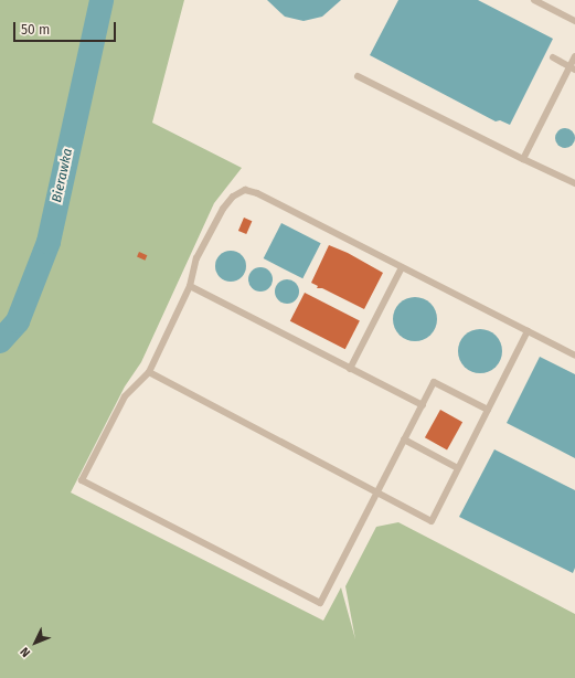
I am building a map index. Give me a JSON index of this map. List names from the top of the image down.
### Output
{
  "water": ["Bierawka"],
  "scale_bar": "50 m",
  "north": "bottom left"
}
